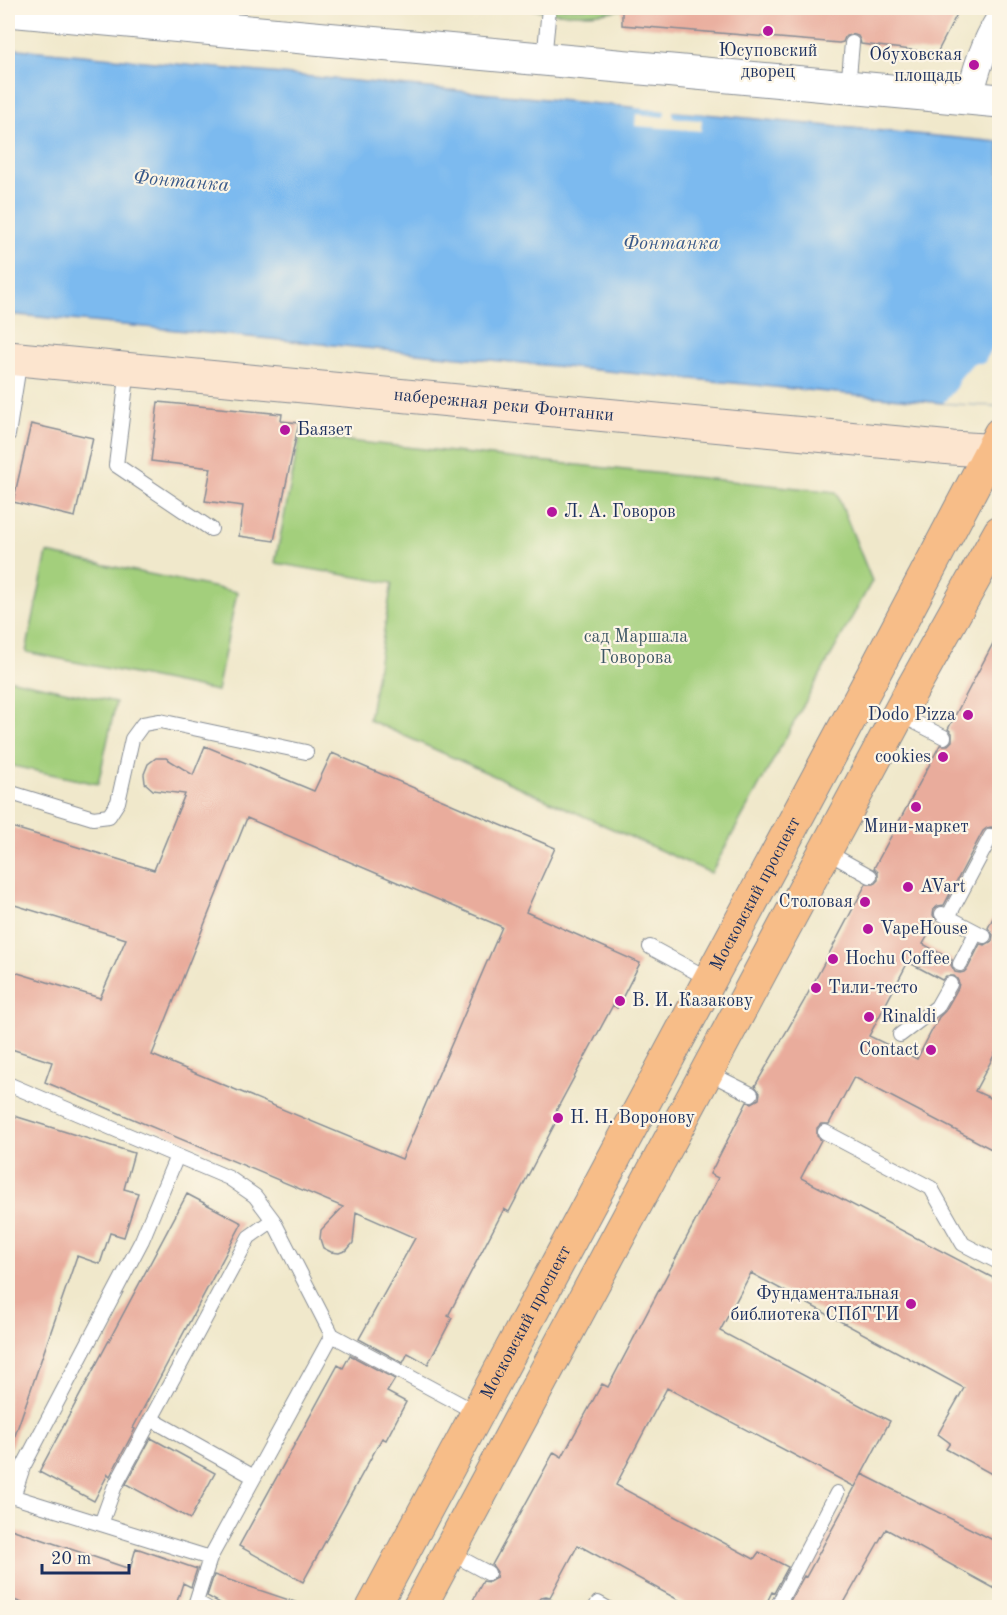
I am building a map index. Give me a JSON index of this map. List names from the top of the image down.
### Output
{
  "streets": {
    "main road": ["набережная реки Фонтанки", "Московский проспект"]
  },
  "crossings": [
    ["набережная реки Фонтанки", "Московский проспект"]
  ],
  "water": ["Фонтанка"],
  "parks": ["сад Маршала Говорова"],
  "places": [
    "Юсуповский дворец",
    "Обуховская площадь",
    "Баязет",
    "Л. А. Говоров",
    "Dodo Pizza",
    "cookies",
    "Мини-маркет",
    "AVart",
    "Столовая",
    "VapeHouse",
    "Hochu Coffee",
    "Тили-тесто",
    "В. И. Казакову",
    "Rinaldi",
    "Contact",
    "Н. Н. Воронову",
    "Фундаментальная библиотека СПбГТИ"
  ],
  "scale_bar": "20 m"
}
